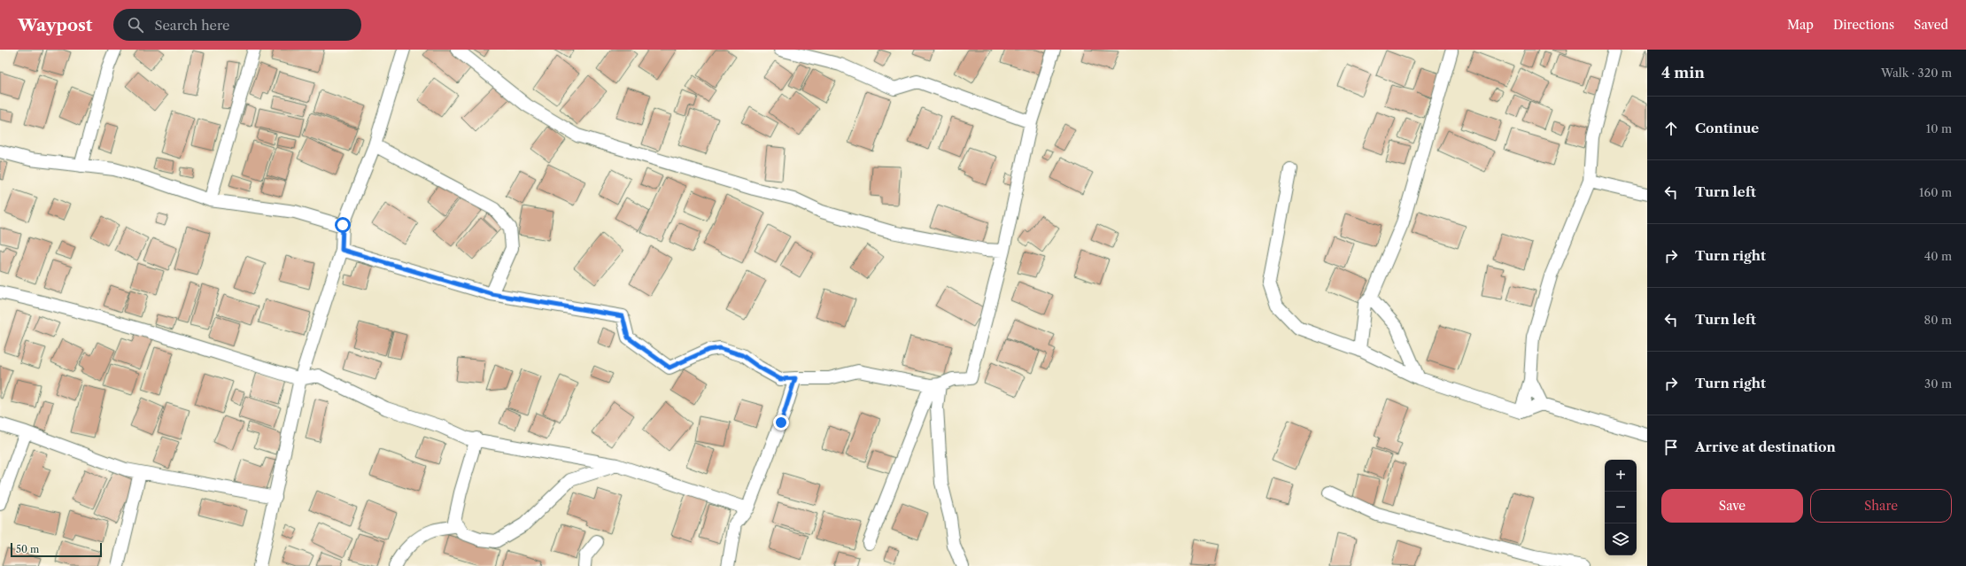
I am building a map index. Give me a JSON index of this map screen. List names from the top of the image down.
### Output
{
  "scale_bar": "50 m",
  "page": {
    "header": "Waypost",
    "search": "Search here",
    "nav": ["Map", "Directions", "Saved"],
    "heading": ["4 min", "Walk · 320 m"],
    "list": [
      ["Continue", "10 m"],
      ["Turn left", "160 m"],
      ["Turn right", "40 m"],
      ["Turn left", "80 m"],
      ["Turn right", "30 m"],
      "Arrive at destination"
    ],
    "map_buttons": ["+", "−"],
    "buttons": ["Save", "Share"],
    "scale": "50 m"
  }
}
